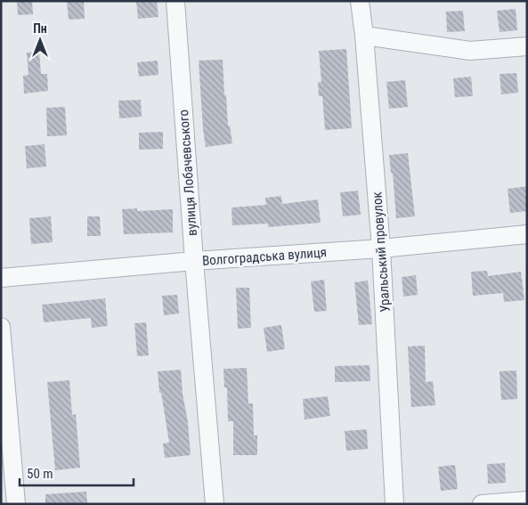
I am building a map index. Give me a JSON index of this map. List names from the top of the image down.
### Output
{
  "streets": {
    "street": ["вулиця Лобачевського", "Уральський провулок", "Волгоградська вулиця"]
  },
  "crossings": [
    ["вулиця Лобачевського", "Волгоградська вулиця"],
    ["Уральський провулок", "Волгоградська вулиця"]
  ],
  "scale_bar": "50 m",
  "north": "top"
}
